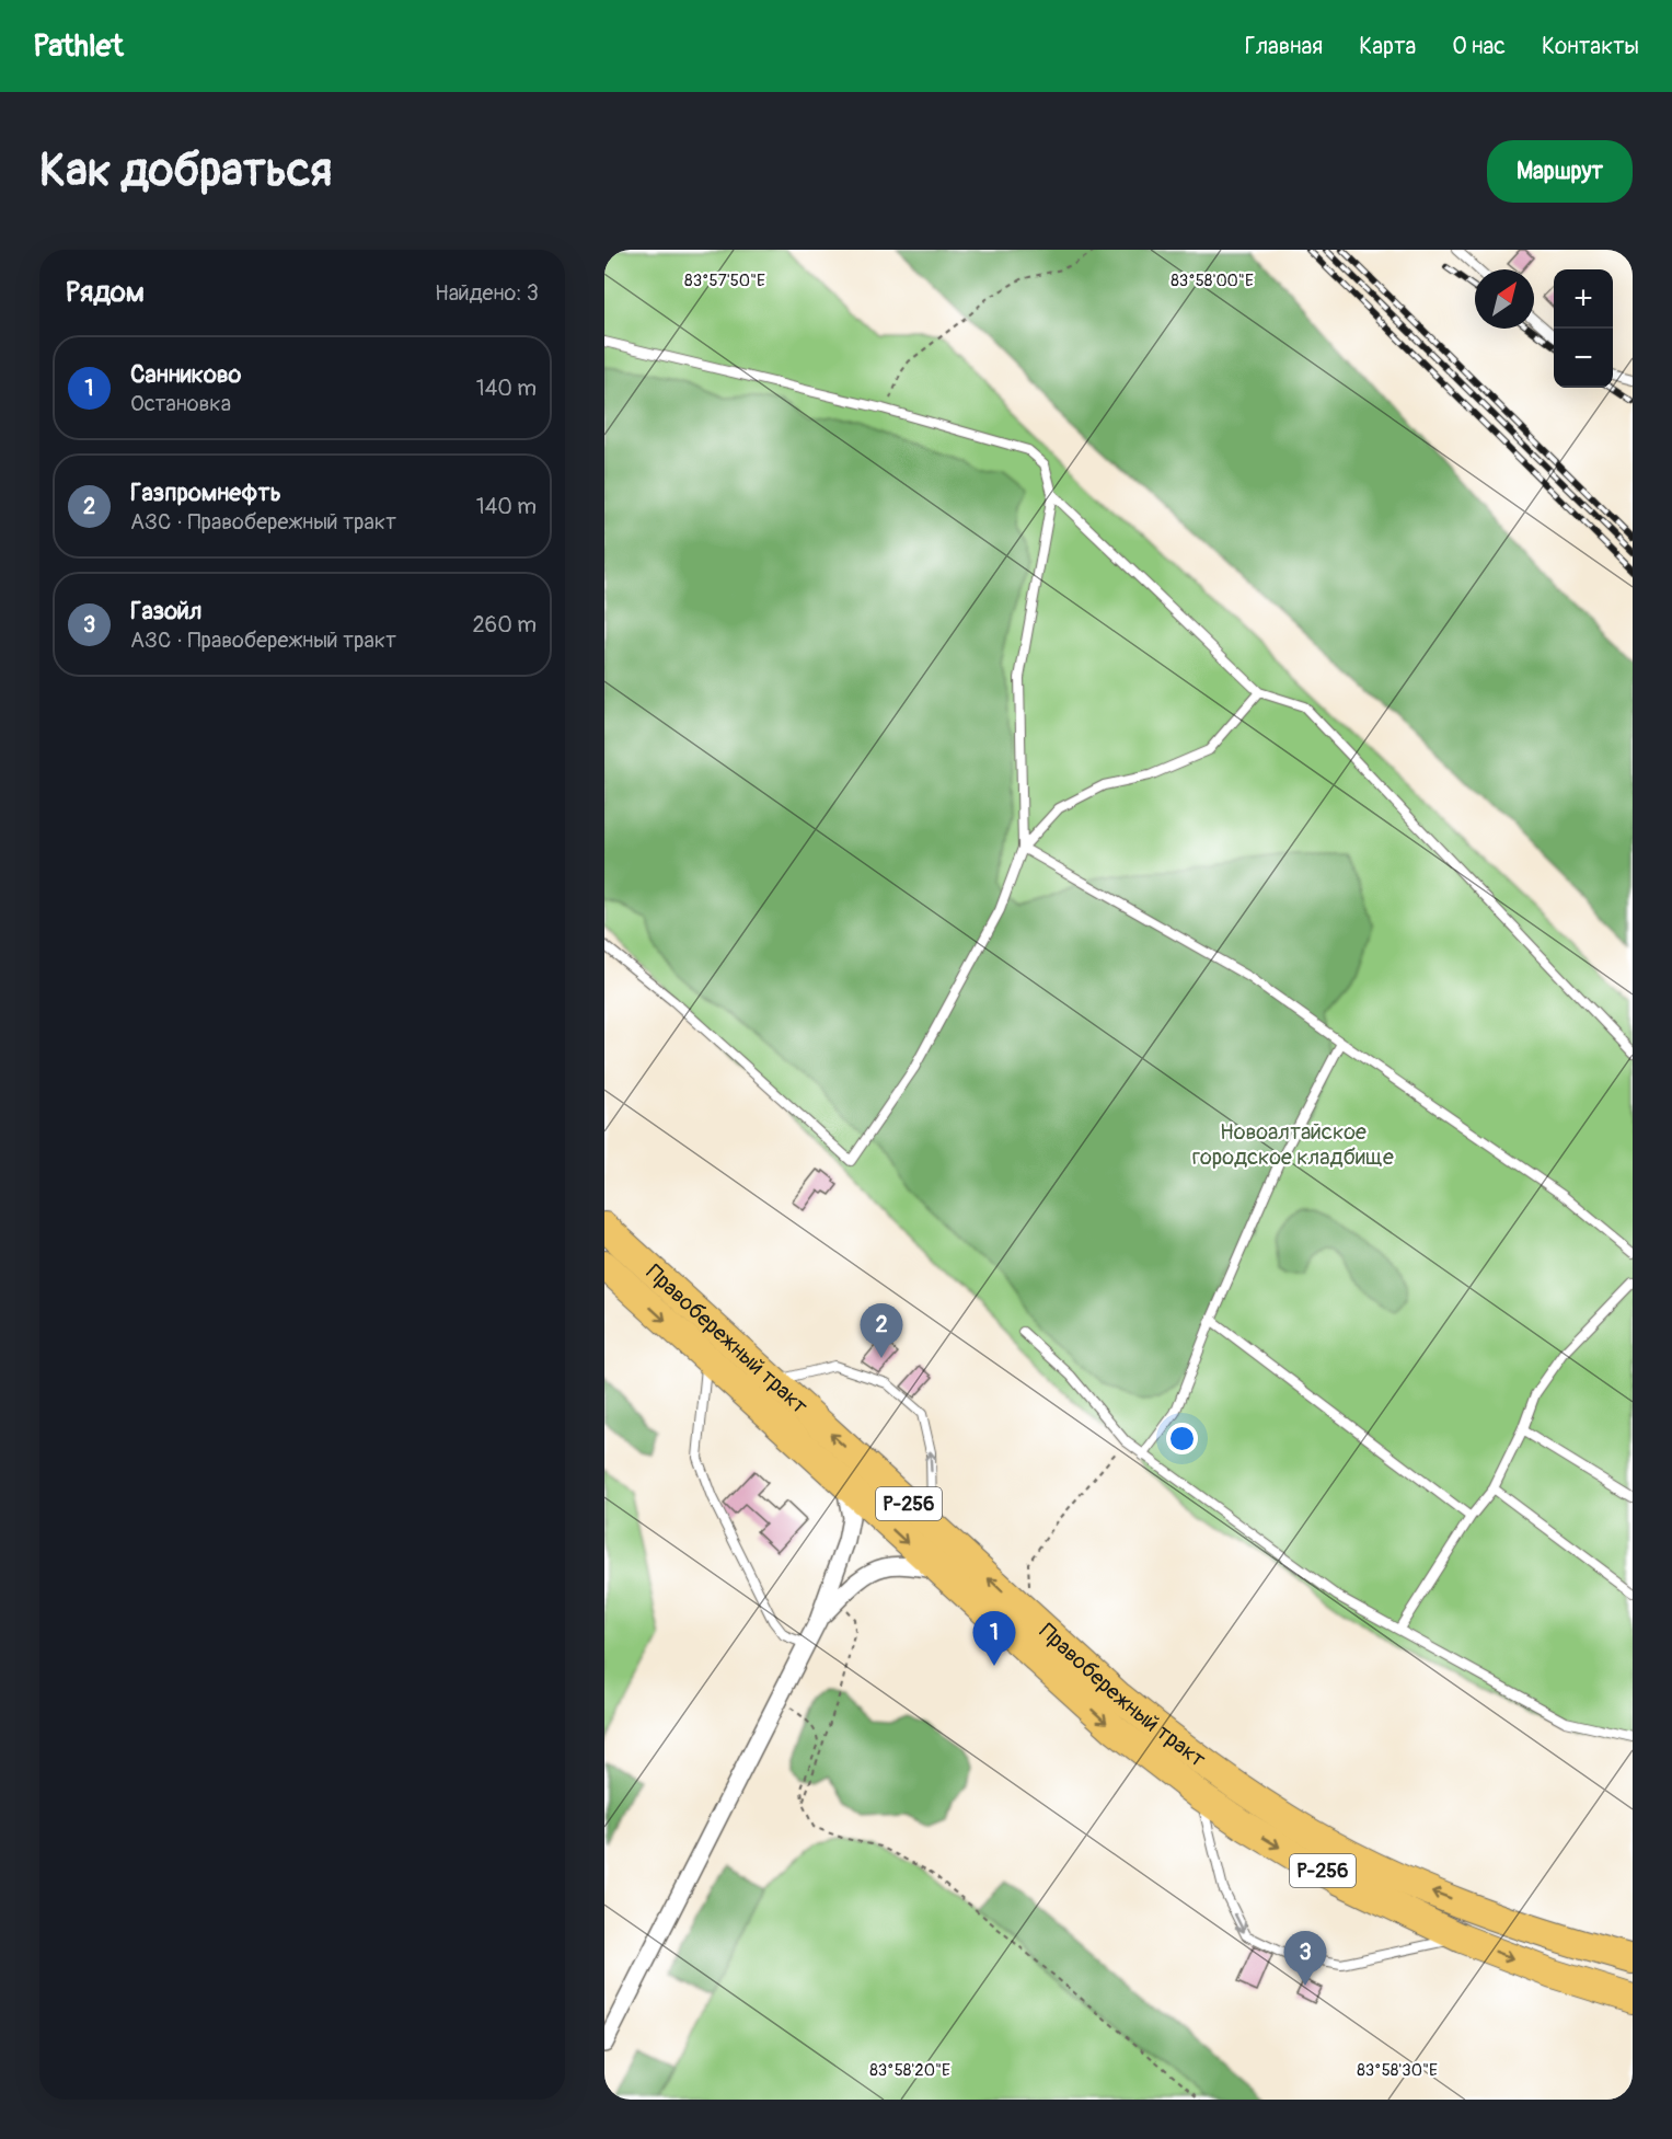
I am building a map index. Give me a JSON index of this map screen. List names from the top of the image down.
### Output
{
  "streets": {
    "highway": ["Правобережный тракт", "Р-256"]
  },
  "parks": ["Новоалтайское городское кладбище"],
  "north": "top right",
  "page": {
    "header": "Pathlet",
    "nav": [
      "Главная",
      "Карта",
      "О нас",
      "Контакты"
    ],
    "buttons": "Маршрут",
    "title": "Как добраться",
    "heading": ["Рядом", "Найдено: 3"],
    "map_buttons": ["+", "−"],
    "list": [
      {
        "mark": "1",
        "name": "Санниково",
        "note": "Остановка",
        "value": "140 m"
      },
      {
        "mark": "2",
        "name": "Газпромнефть",
        "note": "АЗС · Правобережный тракт",
        "value": "140 m"
      },
      {
        "mark": "3",
        "name": "Газойл",
        "note": "АЗС · Правобережный тракт",
        "value": "260 m"
      }
    ],
    "pins": ["2", "1", "3"]
  },
  "coordinates": [
    "83°57'50\"E",
    "83°58'00\"E",
    "83°58'20\"E",
    "83°58'30\"E"
  ]
}
